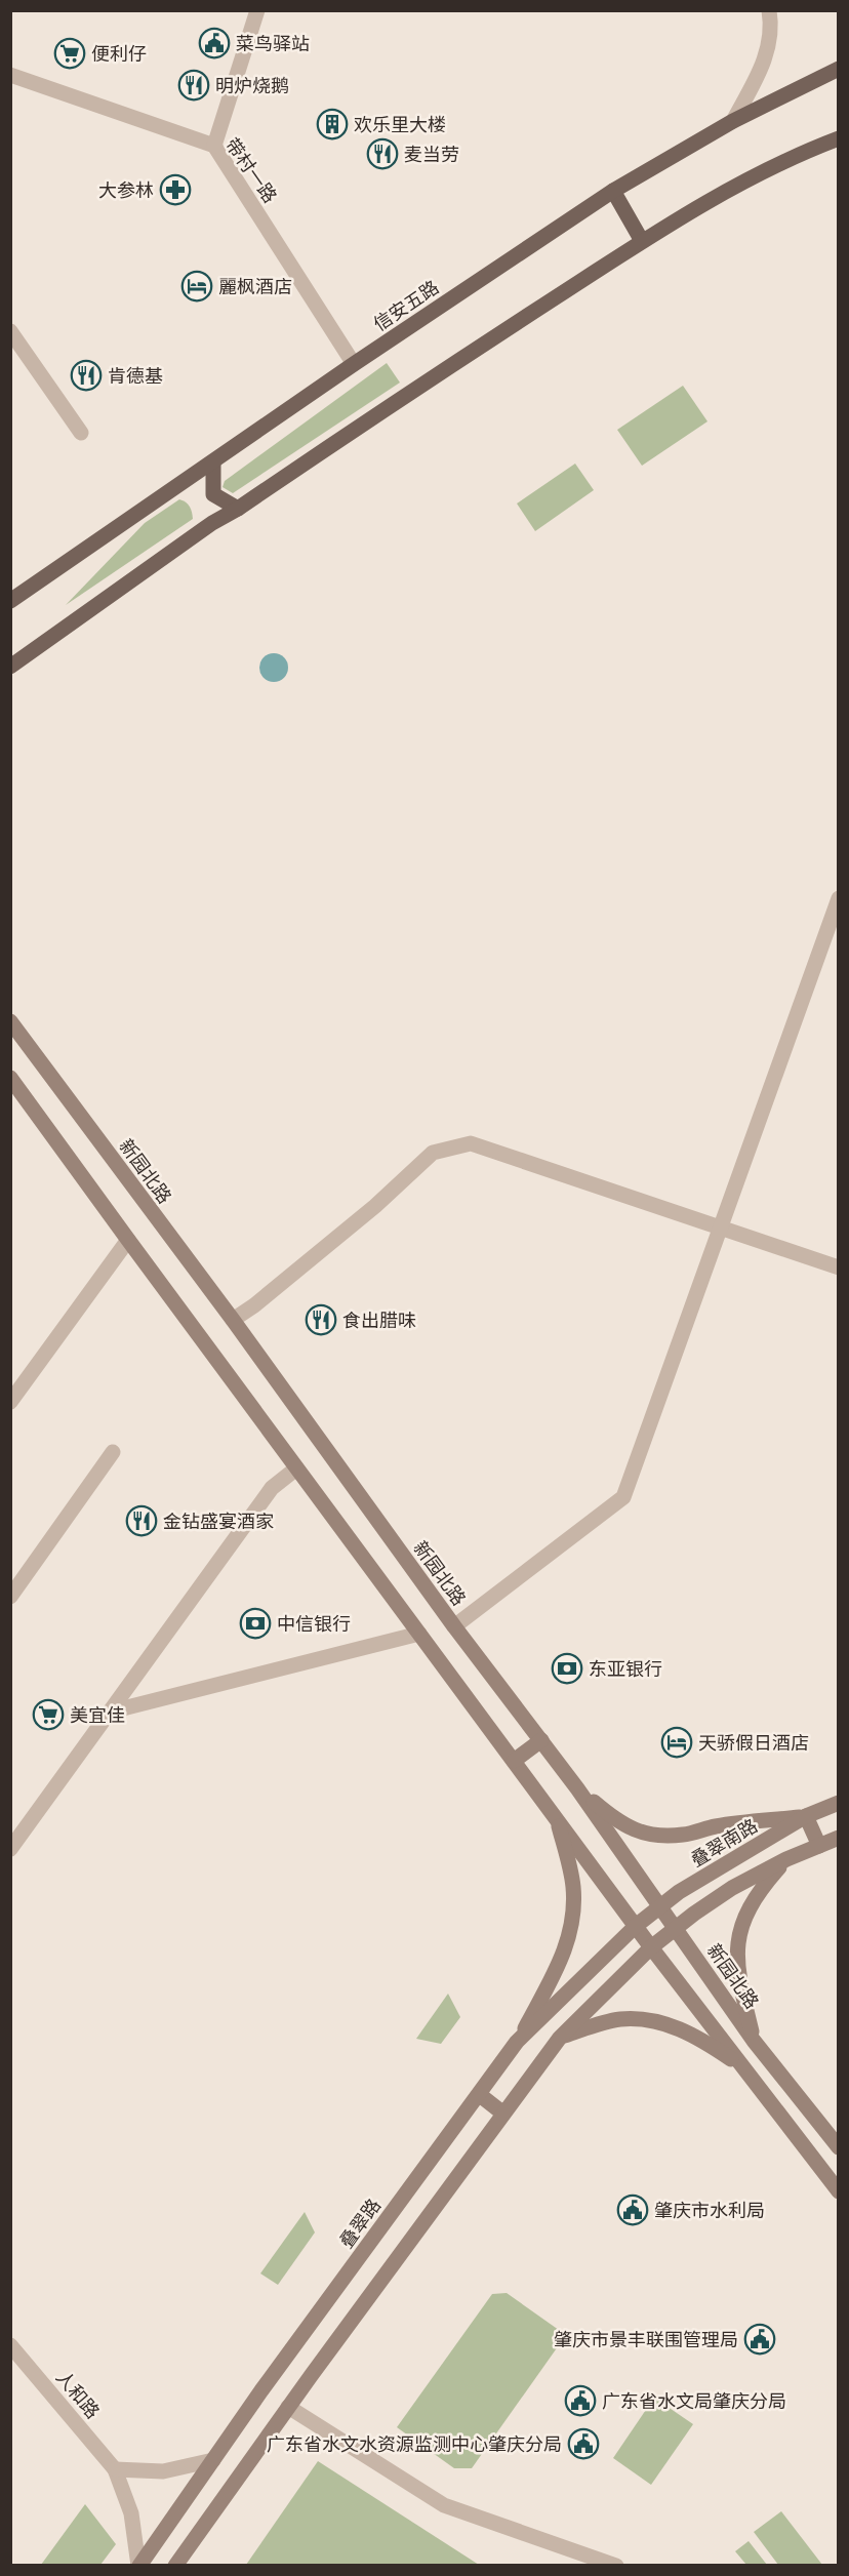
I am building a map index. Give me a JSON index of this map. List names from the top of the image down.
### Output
{
  "streets": {
    "main road": [
      "信安五路",
      "新园北路",
      "叠翠南路",
      "叠翠路"
    ],
    "street": ["带村一路", "人和路"]
  },
  "crossings": [
    ["带村一路", "信安五路"],
    ["新园北路", "叠翠南路"],
    ["叠翠南路", "叠翠路"],
    ["叠翠路", "人和路"]
  ],
  "places": {
    "public building": [
      "菜鸟驿站",
      "肇庆市水利局",
      "肇庆市景丰联围管理局",
      "广东省水文局肇庆分局",
      "广东省水文水资源监测中心肇庆分局"
    ],
    "supermarket": ["便利仔", "美宜佳"],
    "restaurant": [
      "明炉烧鹅",
      "麦当劳",
      "肯德基",
      "食出腊味",
      "金钻盛宴酒家"
    ],
    "building": ["欢乐里大楼"],
    "pharmacy": ["大参林"],
    "hotel": ["麗枫酒店", "天骄假日酒店"],
    "bank": ["中信银行", "东亚银行"]
  }
}
